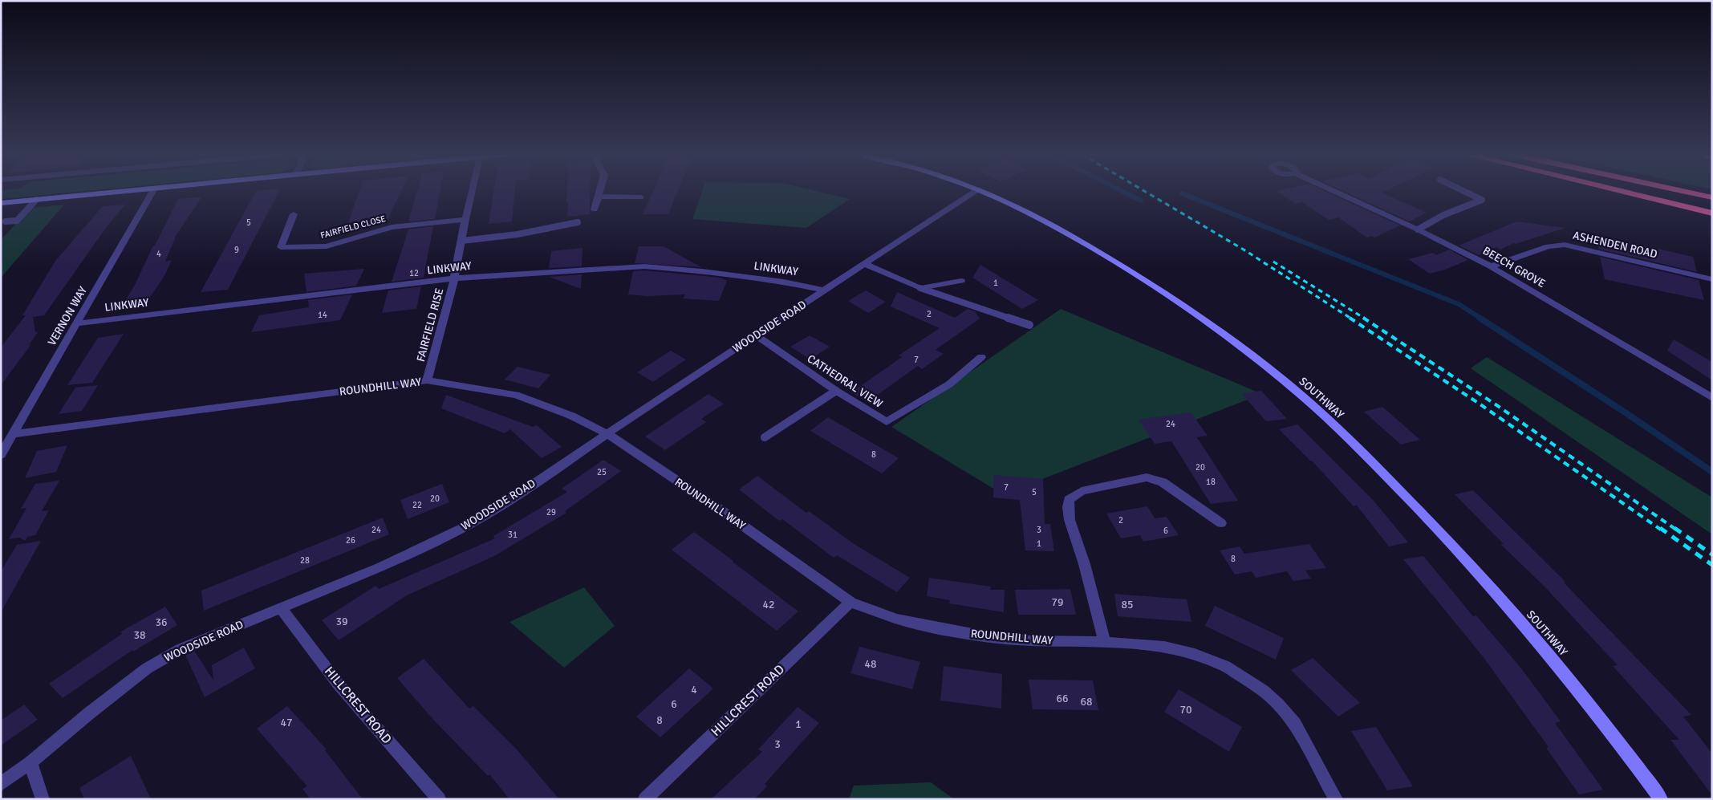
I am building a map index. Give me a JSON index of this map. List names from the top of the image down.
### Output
{
  "streets": {
    "street": [
      "FAIRFIELD CLOSE",
      "ASHENDEN ROAD",
      "BEECH GROVE",
      "LINKWAY",
      "VERNON WAY",
      "FAIRFIELD RISE",
      "WOODSIDE ROAD",
      "CATHEDRAL VIEW",
      "ROUNDHILL WAY",
      "SOUTHWAY",
      "HILLCREST ROAD"
    ]
  },
  "crossings": [
    ["FAIRFIELD CLOSE", "FAIRFIELD RISE"],
    ["ASHENDEN ROAD", "BEECH GROVE"],
    ["LINKWAY", "VERNON WAY"],
    ["LINKWAY", "FAIRFIELD RISE"],
    ["LINKWAY", "WOODSIDE ROAD"],
    ["VERNON WAY", "ROUNDHILL WAY"],
    ["FAIRFIELD RISE", "ROUNDHILL WAY"],
    ["WOODSIDE ROAD", "CATHEDRAL VIEW"],
    ["WOODSIDE ROAD", "ROUNDHILL WAY"],
    ["WOODSIDE ROAD", "HILLCREST ROAD"],
    ["ROUNDHILL WAY", "HILLCREST ROAD"]
  ],
  "house_numbers": [
    "5",
    "9",
    "4",
    "12",
    "1",
    "2",
    "14",
    "7",
    "24",
    "8",
    "20",
    "25",
    "18",
    "7",
    "5",
    "20",
    "22",
    "29",
    "2",
    "24",
    "3",
    "6",
    "31",
    "26",
    "1",
    "8",
    "28",
    "79",
    "42",
    "85",
    "39",
    "36",
    "38",
    "48",
    "4",
    "66",
    "68",
    "6",
    "70",
    "8",
    "47",
    "1",
    "3"
  ]
}
